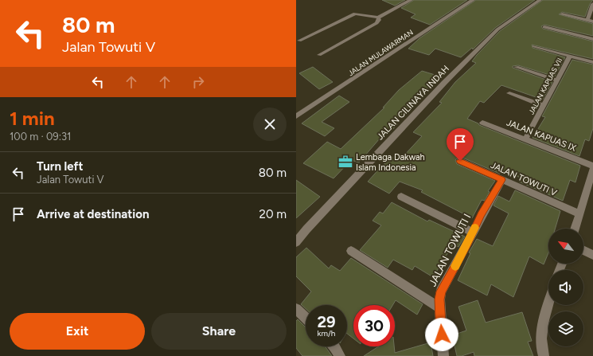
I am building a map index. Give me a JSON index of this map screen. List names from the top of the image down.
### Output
{
  "streets": {
    "street": [
      "JALAN MULAWARMAN",
      "JALAN KAPUAS VII",
      "JALAN CILINAYA INDAH",
      "JALAN KAPUAS IX",
      "JALAN TOWUTI V",
      "JALAN TOWUTI I"
    ]
  },
  "crossings": [
    ["JALAN KAPUAS VII", "JALAN KAPUAS IX"],
    ["JALAN TOWUTI V", "JALAN TOWUTI I"]
  ],
  "places": {
    "office": ["Lembaga Dakwah Islam Indonesia"]
  },
  "north": "top left",
  "page": {
    "turn": ["80 m", "Jalan Towuti V"],
    "heading": ["1 min", "100 m · 09:31"],
    "list": [
      {
        "name": "Turn left",
        "note": "Jalan Towuti V",
        "value": "80 m"
      },
      {
        "name": "Arrive at destination",
        "value": "20 m"
      }
    ],
    "speed": "29 km/h",
    "limit": "30",
    "buttons": ["Exit", "Share"]
  }
}
